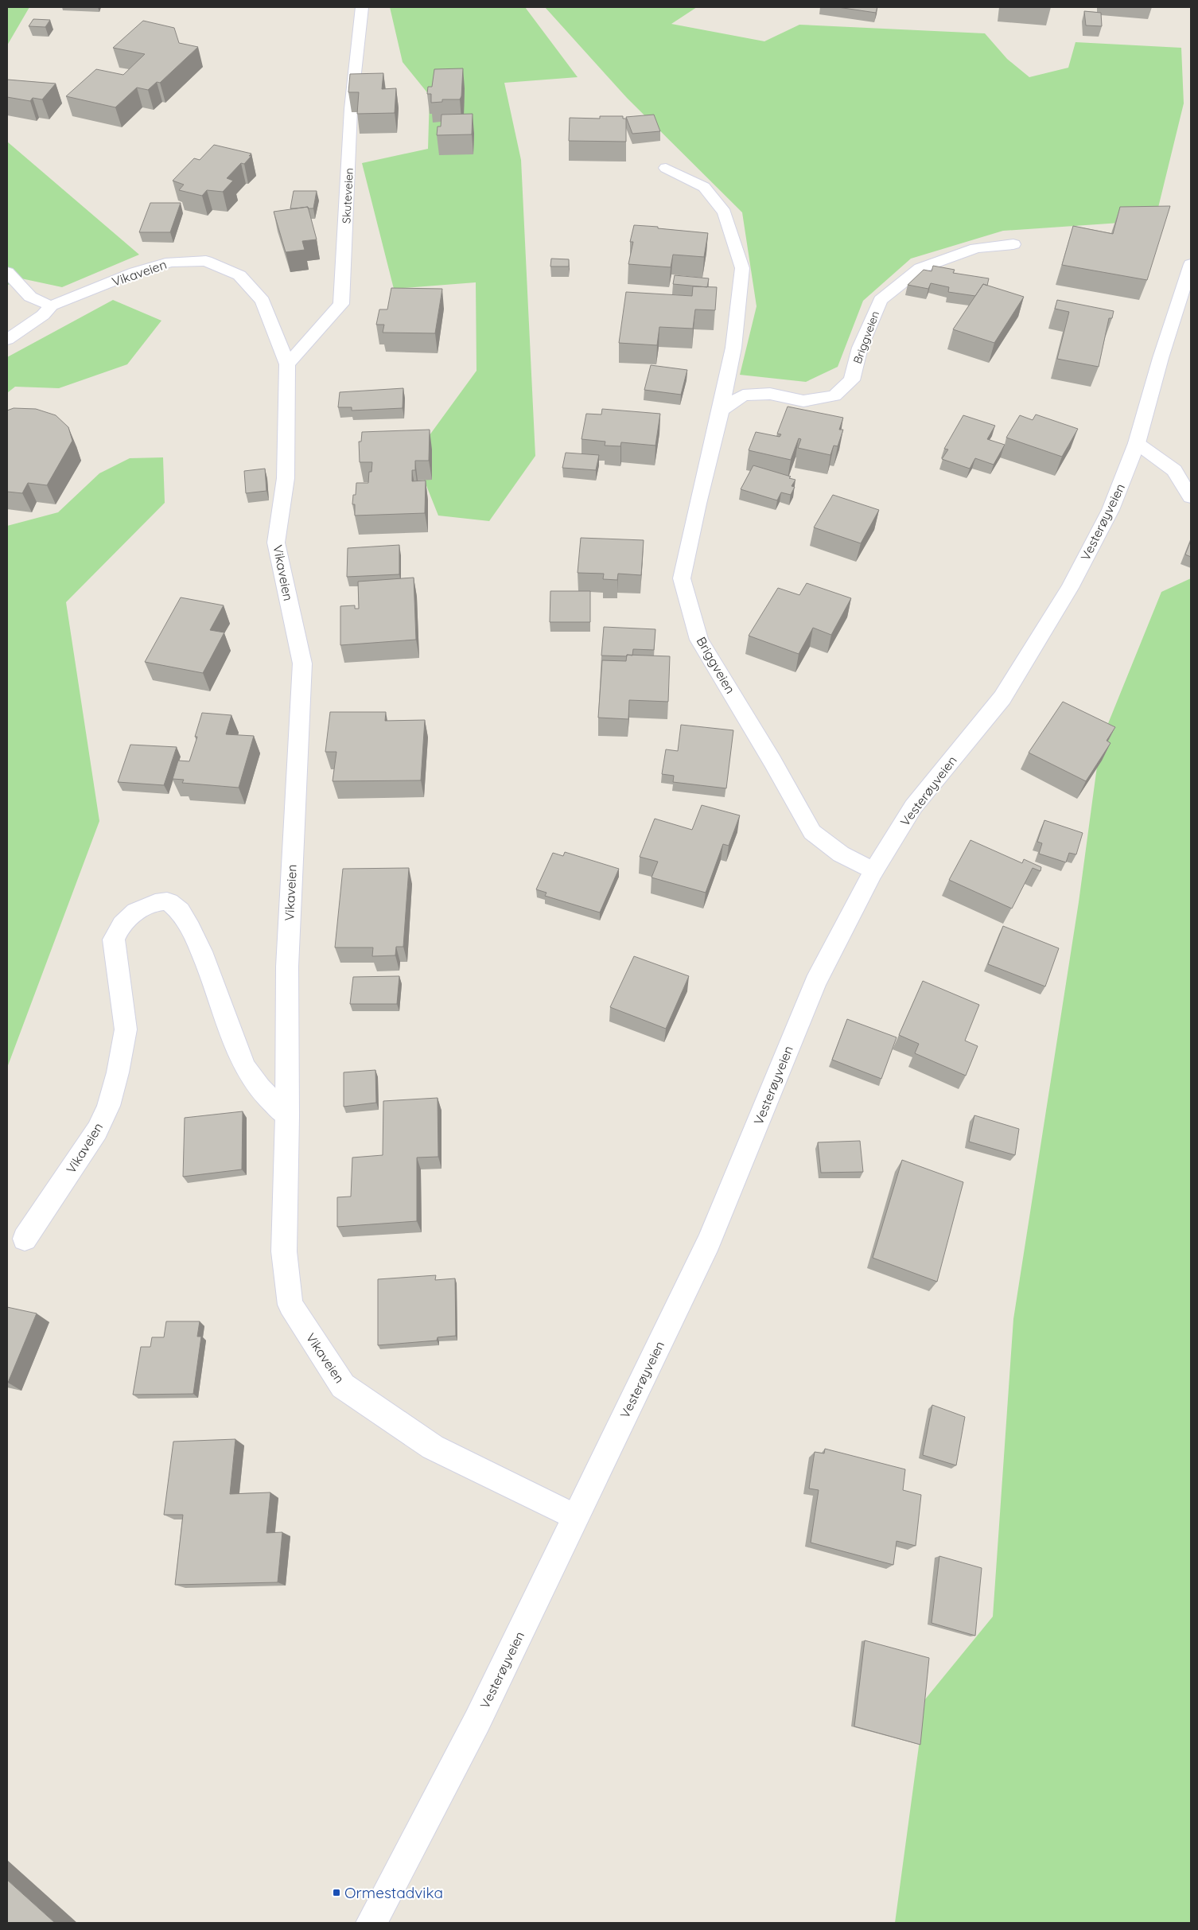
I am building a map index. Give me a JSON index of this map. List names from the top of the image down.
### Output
{
  "streets": {
    "street": [
      "Skuteveien",
      "Vikaveien",
      "Briggveien",
      "Vesterøyveien"
    ]
  },
  "crossings": [
    ["Skuteveien", "Vikaveien"],
    ["Vikaveien", "Vesterøyveien"],
    ["Briggveien", "Vesterøyveien"]
  ],
  "places": {
    "transit": ["Ormestadvika"]
  }
}
